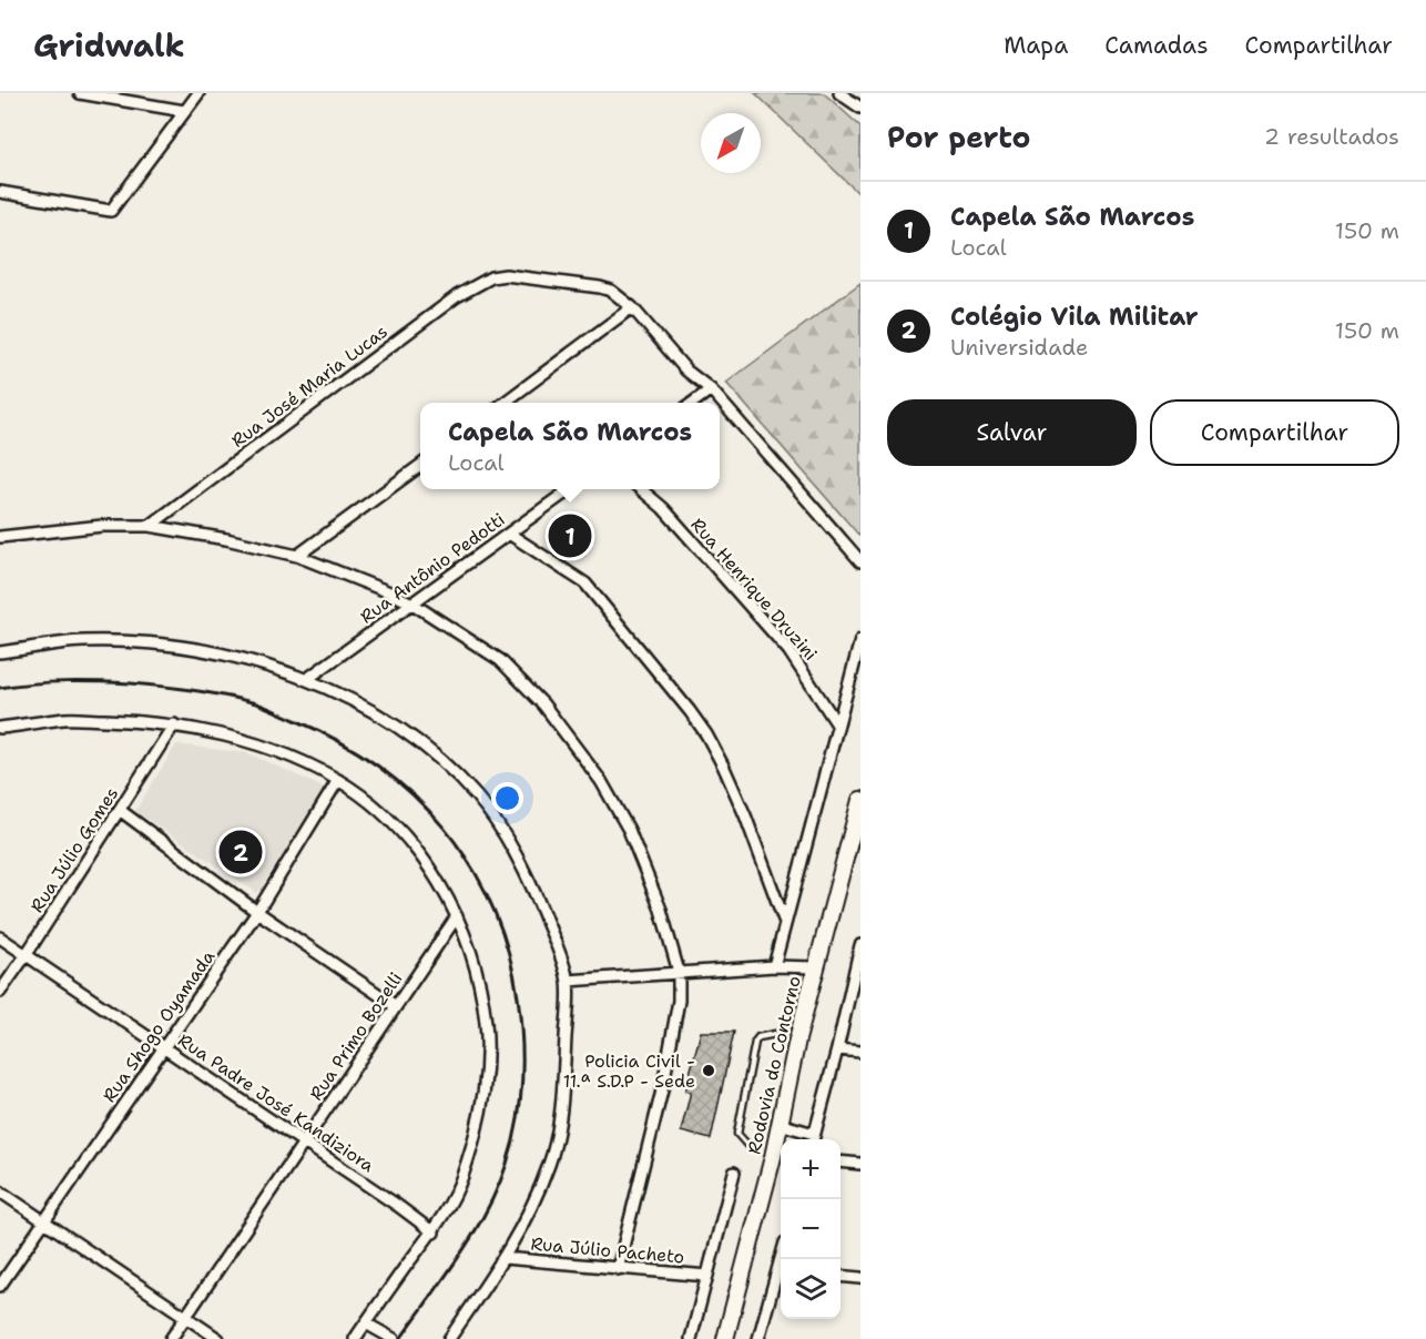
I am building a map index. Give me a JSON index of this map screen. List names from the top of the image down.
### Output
{
  "streets": {
    "main road": ["Rodovia do Contorno"],
    "street": [
      "Rua José Maria Lucas",
      "Rua Antônio Pedotti",
      "Rua Henrique Druzini",
      "Rua Júlio Gomes",
      "Rua Shogo Oyamada",
      "Rua Primo Bozelli",
      "Rua Padre José Kandiziora",
      "Rua Júlio Pacheto"
    ]
  },
  "crossings": [
    ["Rua Júlio Gomes", "Rua Padre José Kandiziora"],
    ["Rua Shogo Oyamada", "Rua Padre José Kandiziora"],
    ["Rua Primo Bozelli", "Rua Padre José Kandiziora"]
  ],
  "places": ["Policia Civil - 11.ª S.D.P - Sede"],
  "north": "bottom left",
  "page": {
    "header": "Gridwalk",
    "nav": ["Mapa", "Camadas", "Compartilhar"],
    "heading": ["Por perto", "2 resultados"],
    "list": [
      {
        "mark": "1",
        "name": "Capela São Marcos",
        "note": "Local",
        "value": "150 m"
      },
      {
        "mark": "2",
        "name": "Colégio Vila Militar",
        "note": "Universidade",
        "value": "150 m"
      }
    ],
    "buttons": ["Salvar", "Compartilhar"],
    "popup": ["Capela São Marcos", "Local"],
    "pins": ["1", "2"],
    "map_buttons": ["+", "−"]
  }
}
